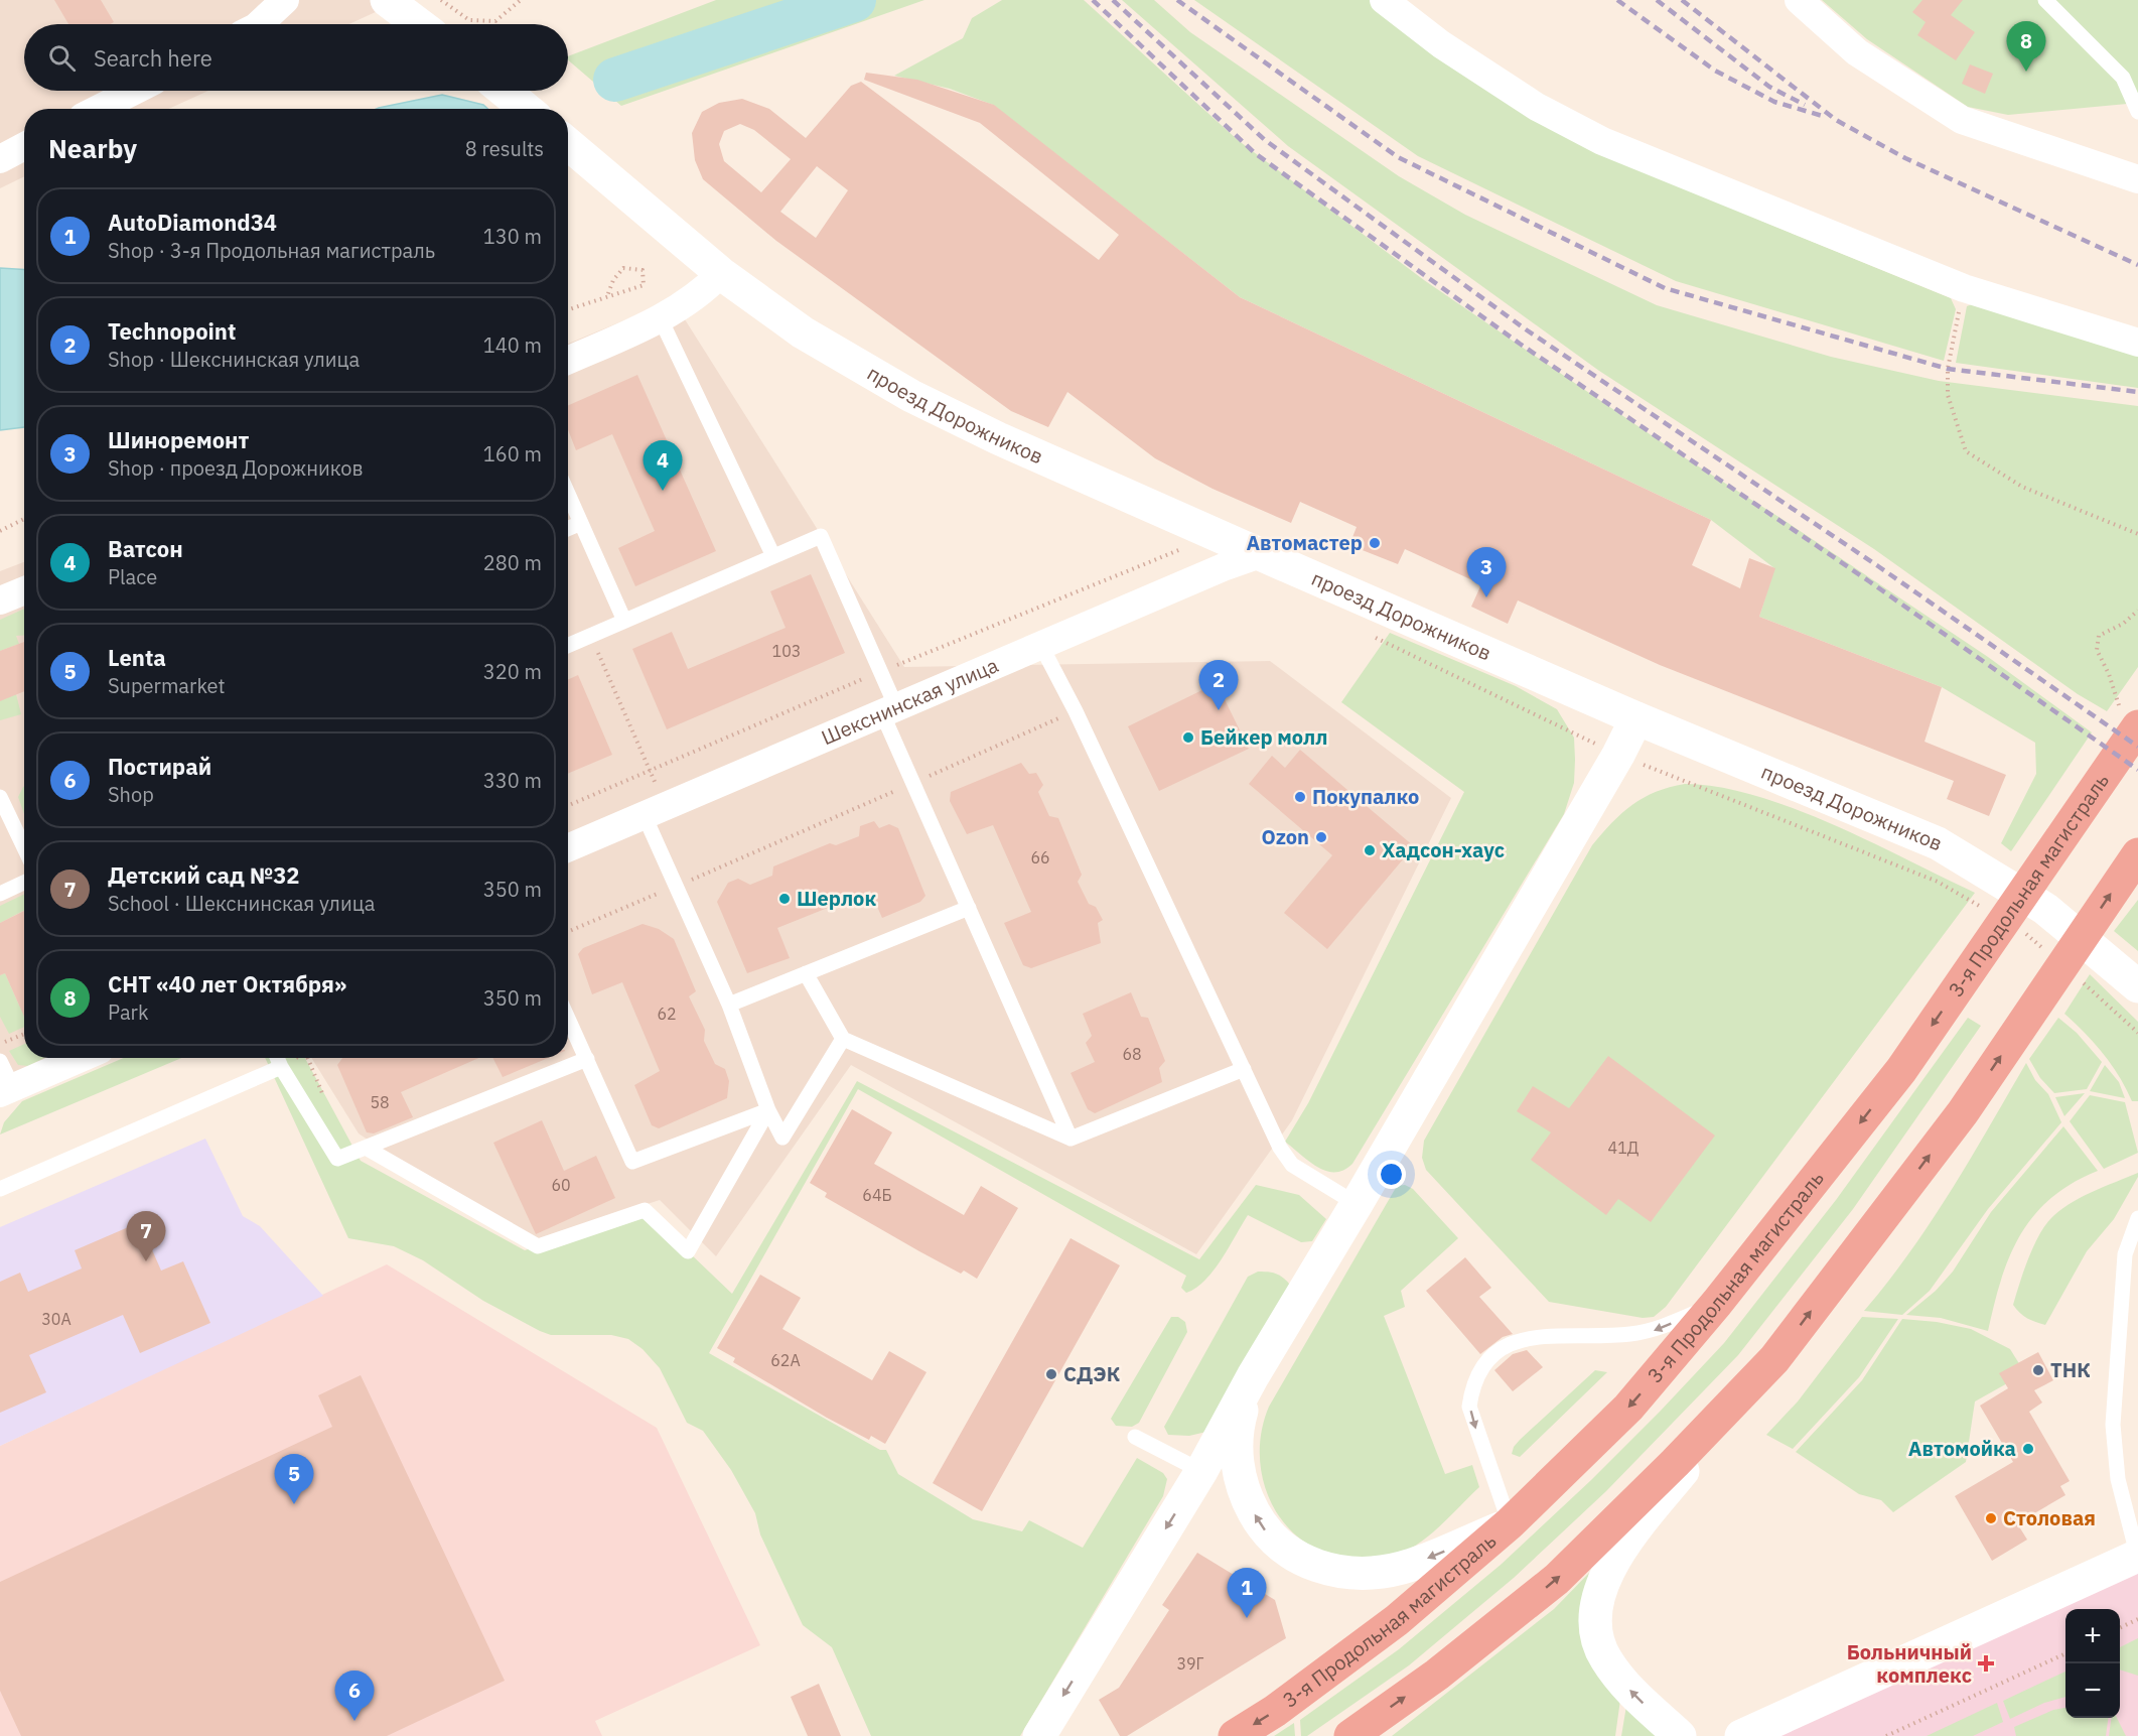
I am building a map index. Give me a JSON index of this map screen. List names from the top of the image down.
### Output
{
  "streets": {
    "highway": ["3-я Продольная магистраль"],
    "main road": ["проезд Дорожников"],
    "street": ["Шекснинская улица"]
  },
  "crossings": [
    ["проезд Дорожников", "Шекснинская улица"]
  ],
  "places": {
    "other": [
      "Автомастер",
      "Бейкер молл",
      "Покупалко",
      "Ozon",
      "Хадсон-хаус",
      "Шерлок",
      "ТНК",
      "СДЭК",
      "Автомойка",
      "Столовая"
    ],
    "health": ["Больничный комплекс"]
  },
  "house_numbers": [
    "103",
    "66",
    "62",
    "68",
    "58",
    "41Д",
    "60",
    "64Б",
    "30А",
    "62А",
    "39Г"
  ],
  "page": {
    "pins": [
      "8",
      "4",
      "3",
      "2",
      "7",
      "5",
      "1",
      "6"
    ],
    "search": "Search here",
    "heading": ["Nearby", "8 results"],
    "list": [
      {
        "mark": "1",
        "name": "AutoDiamond34",
        "note": "Shop · 3-я Продольная магистраль",
        "value": "130 m"
      },
      {
        "mark": "2",
        "name": "Technopoint",
        "note": "Shop · Шекснинская улица",
        "value": "140 m"
      },
      {
        "mark": "3",
        "name": "Шиноремонт",
        "note": "Shop · проезд Дорожников",
        "value": "160 m"
      },
      {
        "mark": "4",
        "name": "Ватсон",
        "note": "Place",
        "value": "280 m"
      },
      {
        "mark": "5",
        "name": "Lenta",
        "note": "Supermarket",
        "value": "320 m"
      },
      {
        "mark": "6",
        "name": "Постирай",
        "note": "Shop",
        "value": "330 m"
      },
      {
        "mark": "7",
        "name": "Детский сад №32",
        "note": "School · Шекснинская улица",
        "value": "350 m"
      },
      {
        "mark": "8",
        "name": "СНТ «40 лет Октября»",
        "note": "Park",
        "value": "350 m"
      }
    ],
    "map_buttons": ["+", "−"]
  }
}
